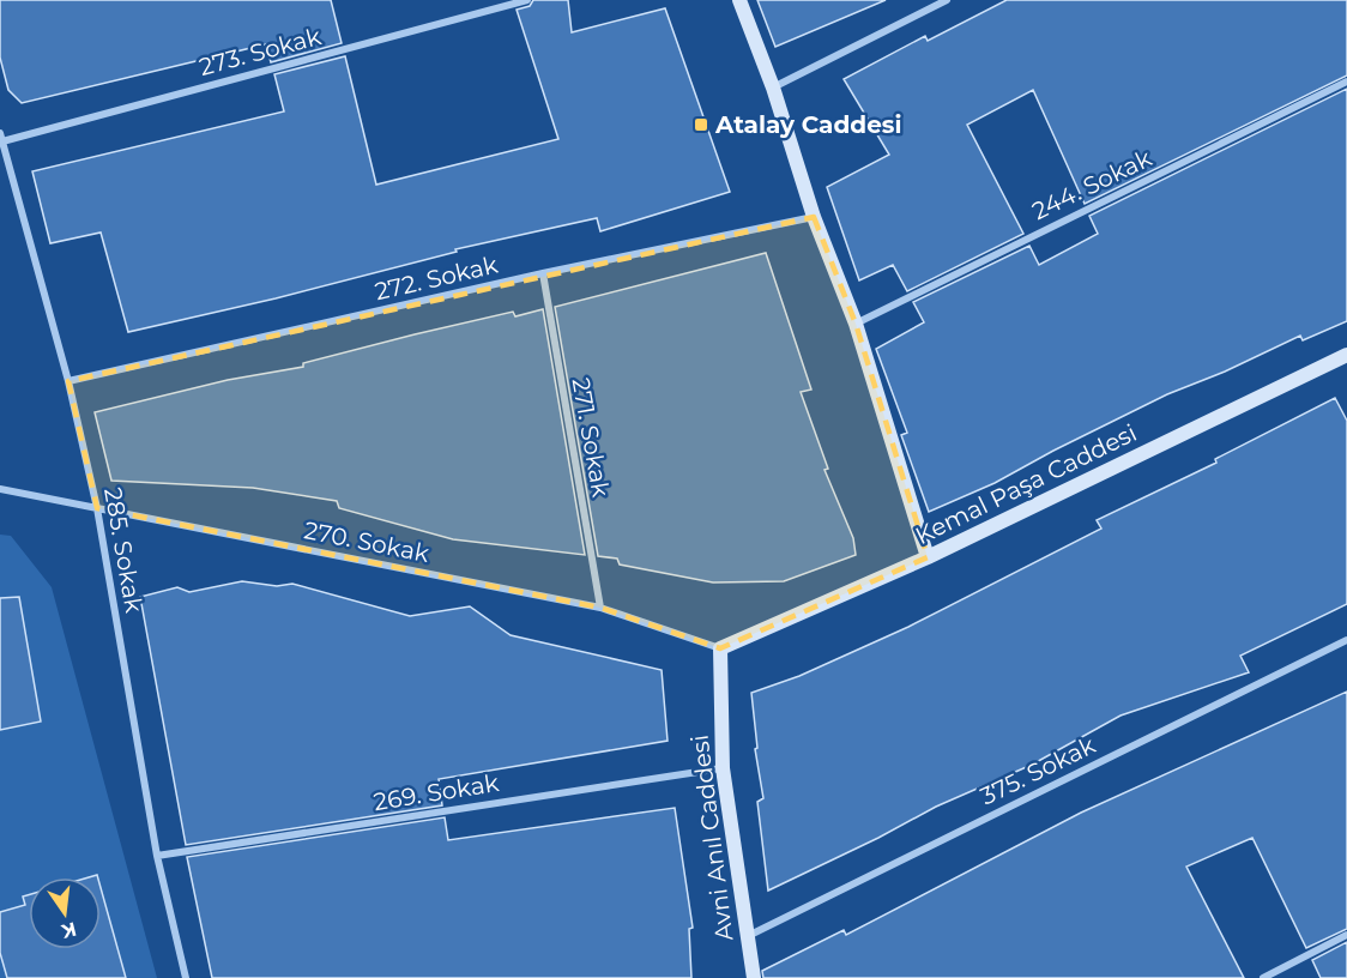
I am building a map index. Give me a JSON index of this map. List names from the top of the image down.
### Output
{
  "streets": {
    "street": [
      "273. Sokak",
      "244. Sokak",
      "272. Sokak",
      "271. Sokak",
      "Kemal Paşa Caddesi",
      "270. Sokak",
      "285. Sokak",
      "375. Sokak",
      "269. Sokak",
      "Avni Anıl Caddesi"
    ]
  },
  "crossings": [
    ["273. Sokak", "285. Sokak"],
    ["272. Sokak", "271. Sokak"],
    ["272. Sokak", "285. Sokak"],
    ["271. Sokak", "270. Sokak"],
    ["Kemal Paşa Caddesi", "270. Sokak"],
    ["Kemal Paşa Caddesi", "Avni Anıl Caddesi"],
    ["270. Sokak", "285. Sokak"],
    ["270. Sokak", "Avni Anıl Caddesi"],
    ["285. Sokak", "269. Sokak"],
    ["375. Sokak", "Avni Anıl Caddesi"],
    ["269. Sokak", "Avni Anıl Caddesi"]
  ],
  "places": {
    "transit": ["Atalay Caddesi"]
  },
  "north": "bottom"
}
